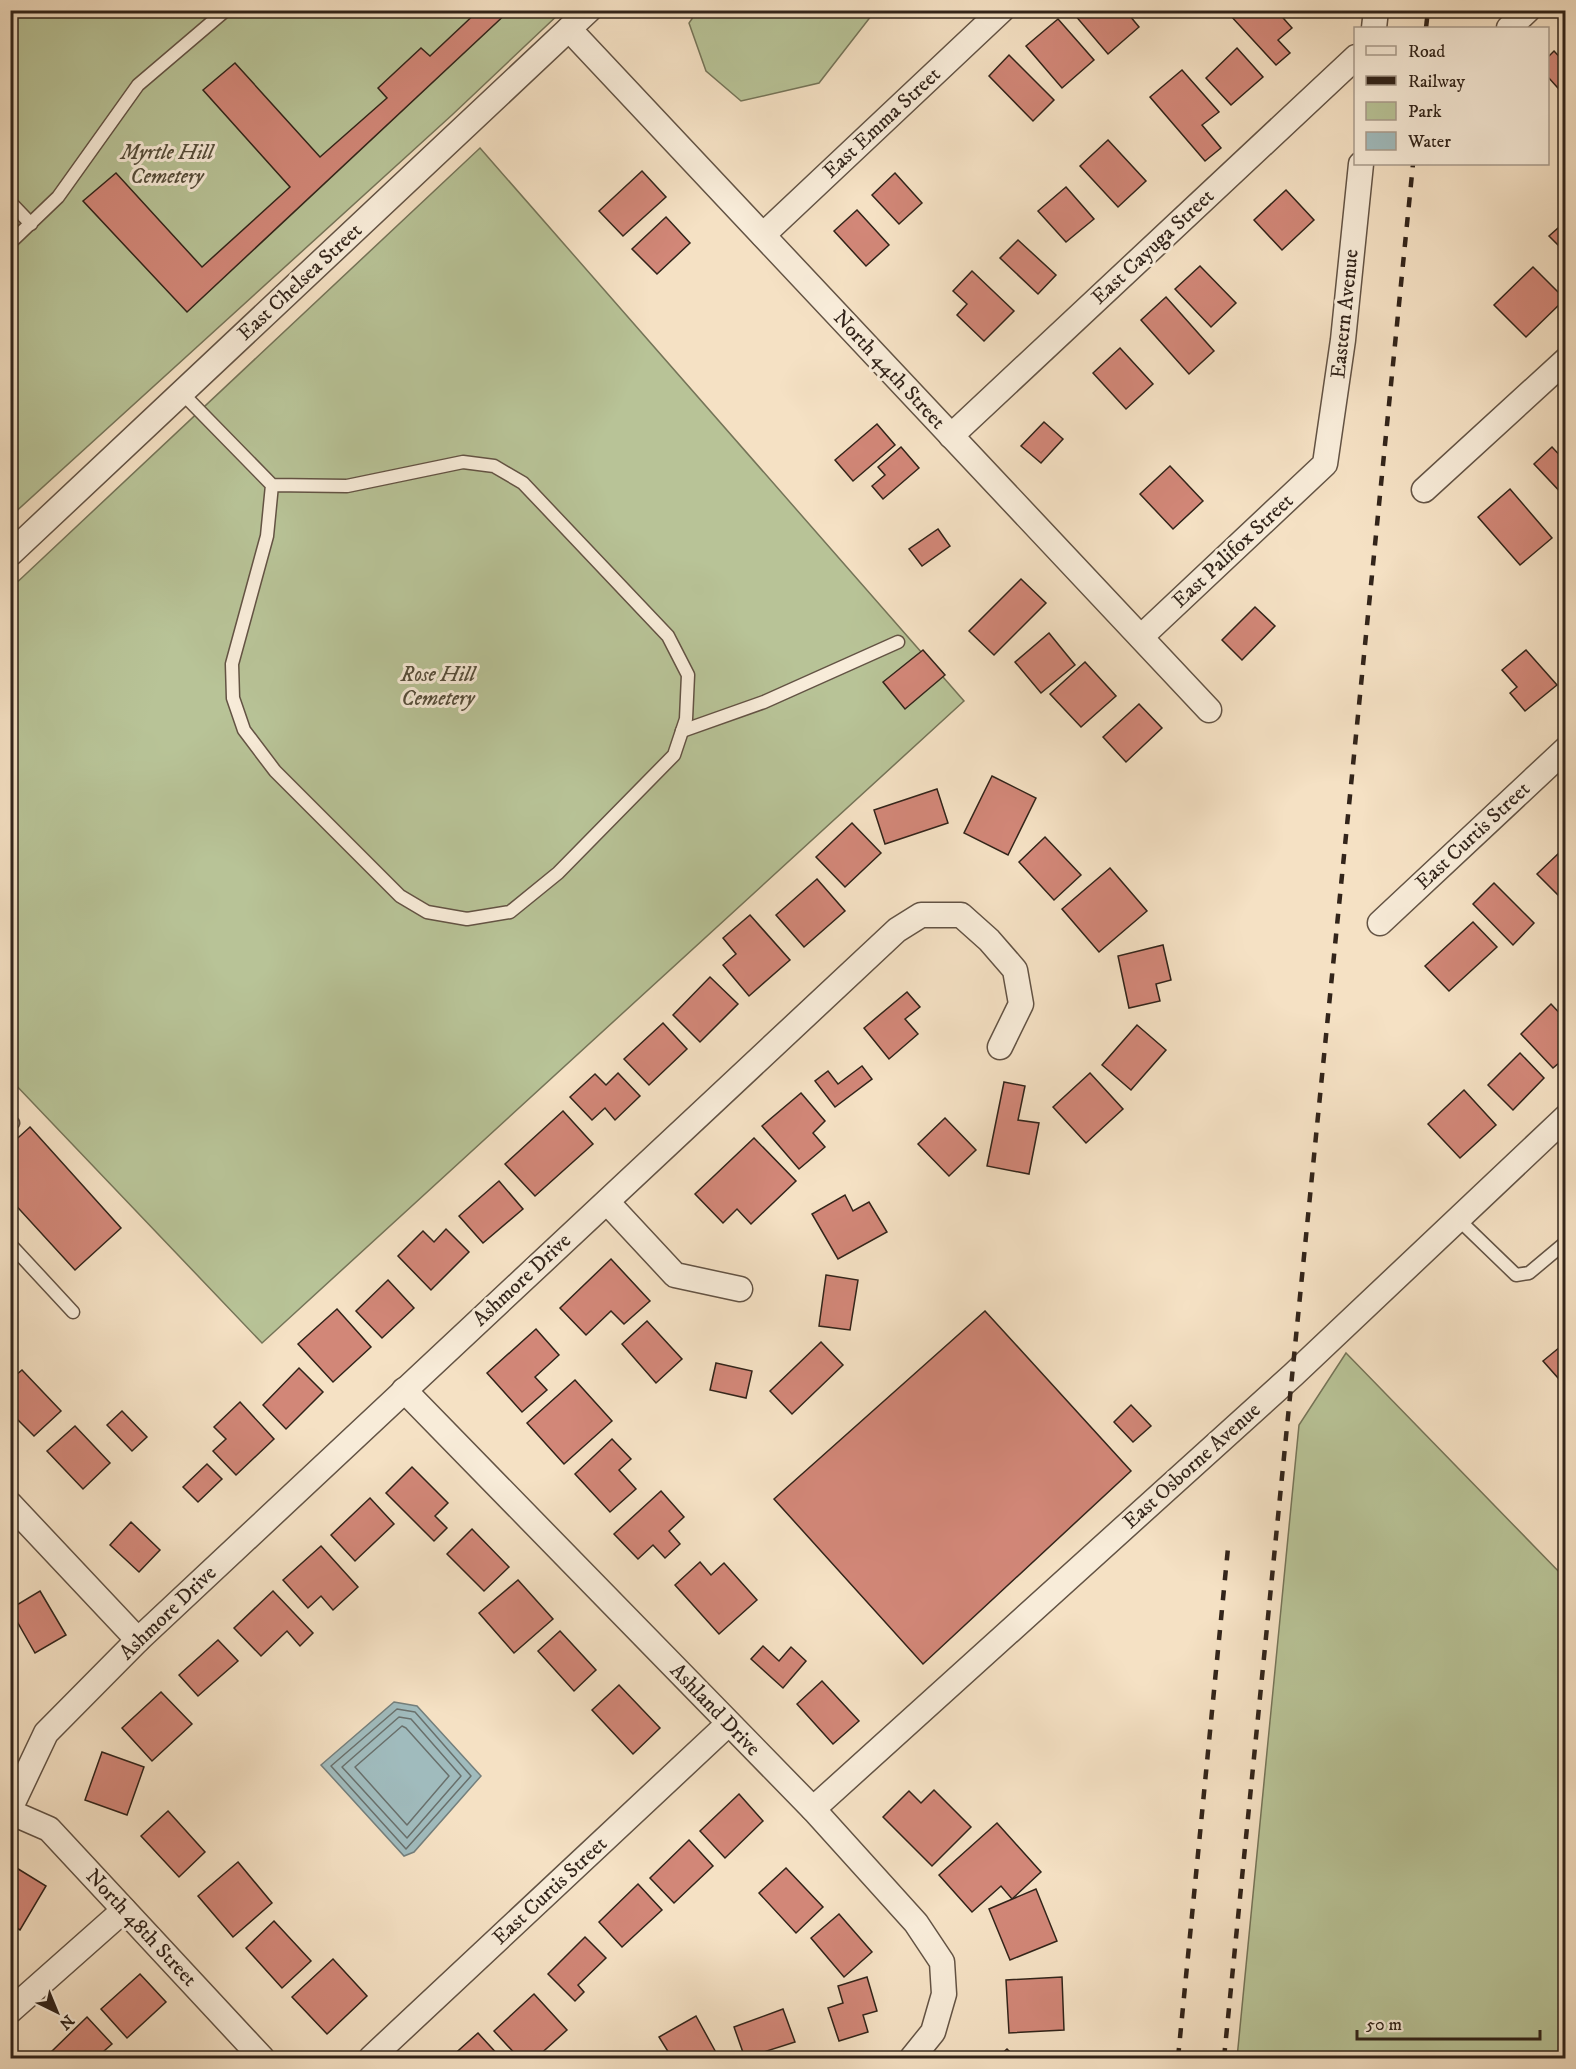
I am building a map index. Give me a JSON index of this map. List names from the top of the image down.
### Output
{
  "streets": {
    "street": [
      "East Emma Street",
      "East Cayuga Street",
      "East Chelsea Street",
      "Eastern Avenue",
      "North 44th Street",
      "East Palifox Street",
      "East Curtis Street",
      "Ashmore Drive",
      "East Osborne Avenue",
      "Ashland Drive",
      "North 48th Street"
    ]
  },
  "crossings": [
    ["East Emma Street", "North 44th Street"],
    ["East Cayuga Street", "North 44th Street"],
    ["East Chelsea Street", "North 44th Street"],
    ["Eastern Avenue", "East Palifox Street"],
    ["North 44th Street", "East Palifox Street"],
    ["East Curtis Street", "Ashland Drive"],
    ["Ashmore Drive", "Ashland Drive"],
    ["Ashmore Drive", "North 48th Street"],
    ["East Osborne Avenue", "Ashland Drive"]
  ],
  "parks": ["Myrtle Hill Cemetery", "Rose Hill Cemetery"],
  "legend": [
    "Road",
    "Railway",
    "Park",
    "Water"
  ],
  "scale_bar": "50 m",
  "north": "bottom right"
}
